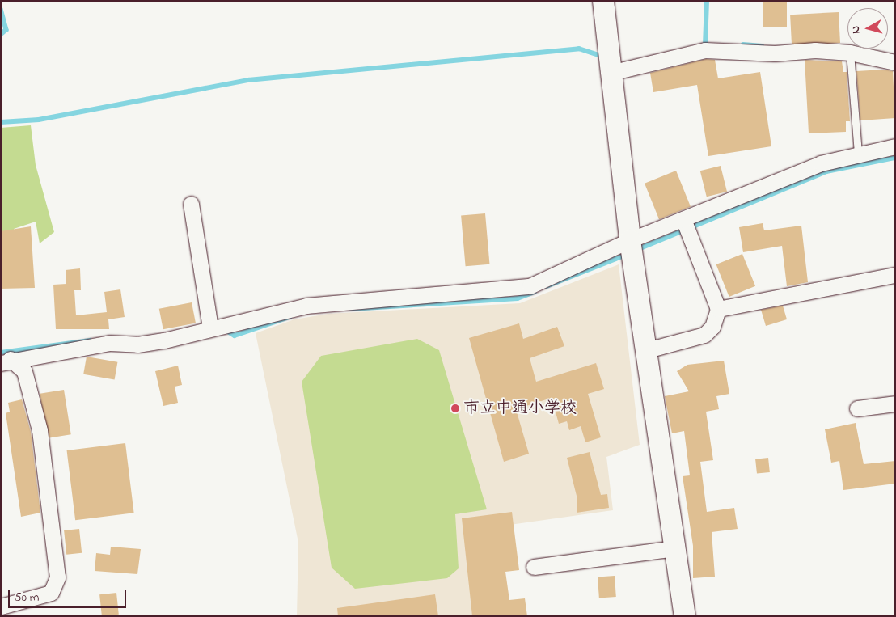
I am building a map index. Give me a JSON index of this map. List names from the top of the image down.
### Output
{
  "places": ["市立中通小学校"],
  "scale_bar": "50 m",
  "north": "left"
}
